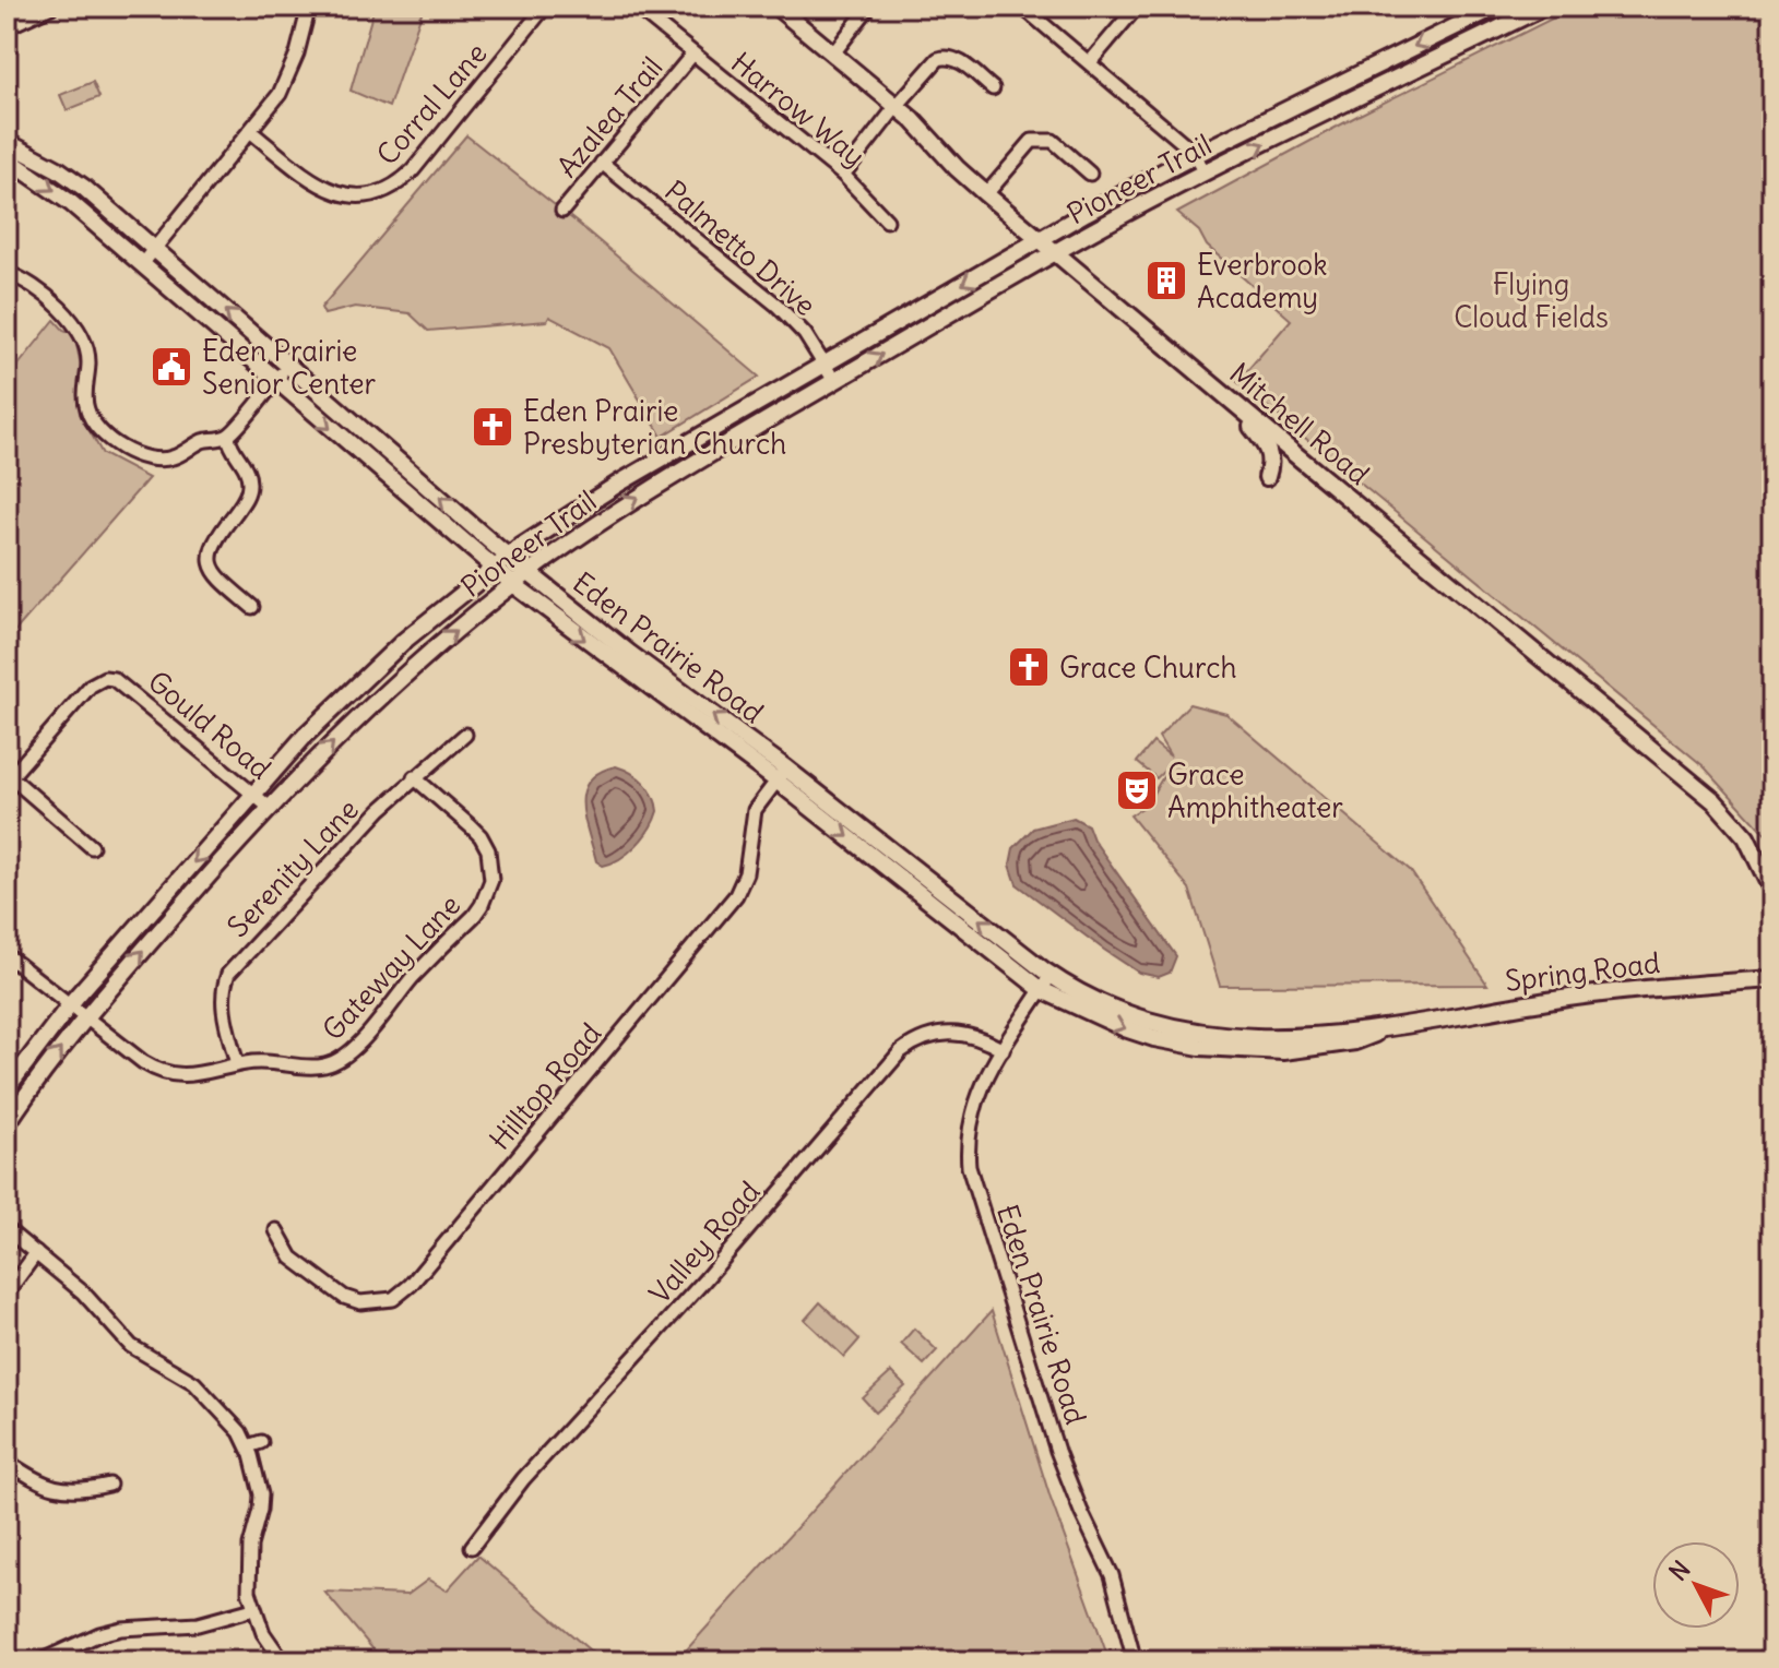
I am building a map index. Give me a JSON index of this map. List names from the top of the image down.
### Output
{
  "streets": {
    "main road": [
      "Pioneer Trail",
      "Mitchell Road",
      "Eden Prairie Road",
      "Spring Road"
    ],
    "street": [
      "Corral Lane",
      "Harrow Way",
      "Azalea Trail",
      "Palmetto Drive",
      "Gould Road",
      "Serenity Lane",
      "Gateway Lane",
      "Hilltop Road",
      "Valley Road"
    ]
  },
  "crossings": [
    ["Harrow Way", "Azalea Trail"],
    ["Azalea Trail", "Palmetto Drive"],
    ["Pioneer Trail", "Palmetto Drive"],
    ["Pioneer Trail", "Mitchell Road"],
    ["Pioneer Trail", "Eden Prairie Road"],
    ["Pioneer Trail", "Gould Road"],
    ["Pioneer Trail", "Gateway Lane"],
    ["Eden Prairie Road", "Spring Road"],
    ["Eden Prairie Road", "Hilltop Road"],
    ["Eden Prairie Road", "Valley Road"],
    ["Serenity Lane", "Gateway Lane"]
  ],
  "parks": ["Flying Cloud Fields"],
  "places": {
    "building": ["Everbrook Academy"],
    "public building": ["Eden Prairie Senior Center"],
    "church": ["Eden Prairie Presbyterian Church", "Grace Church"],
    "theatre": ["Grace Amphitheater"]
  },
  "north": "top left"
}
